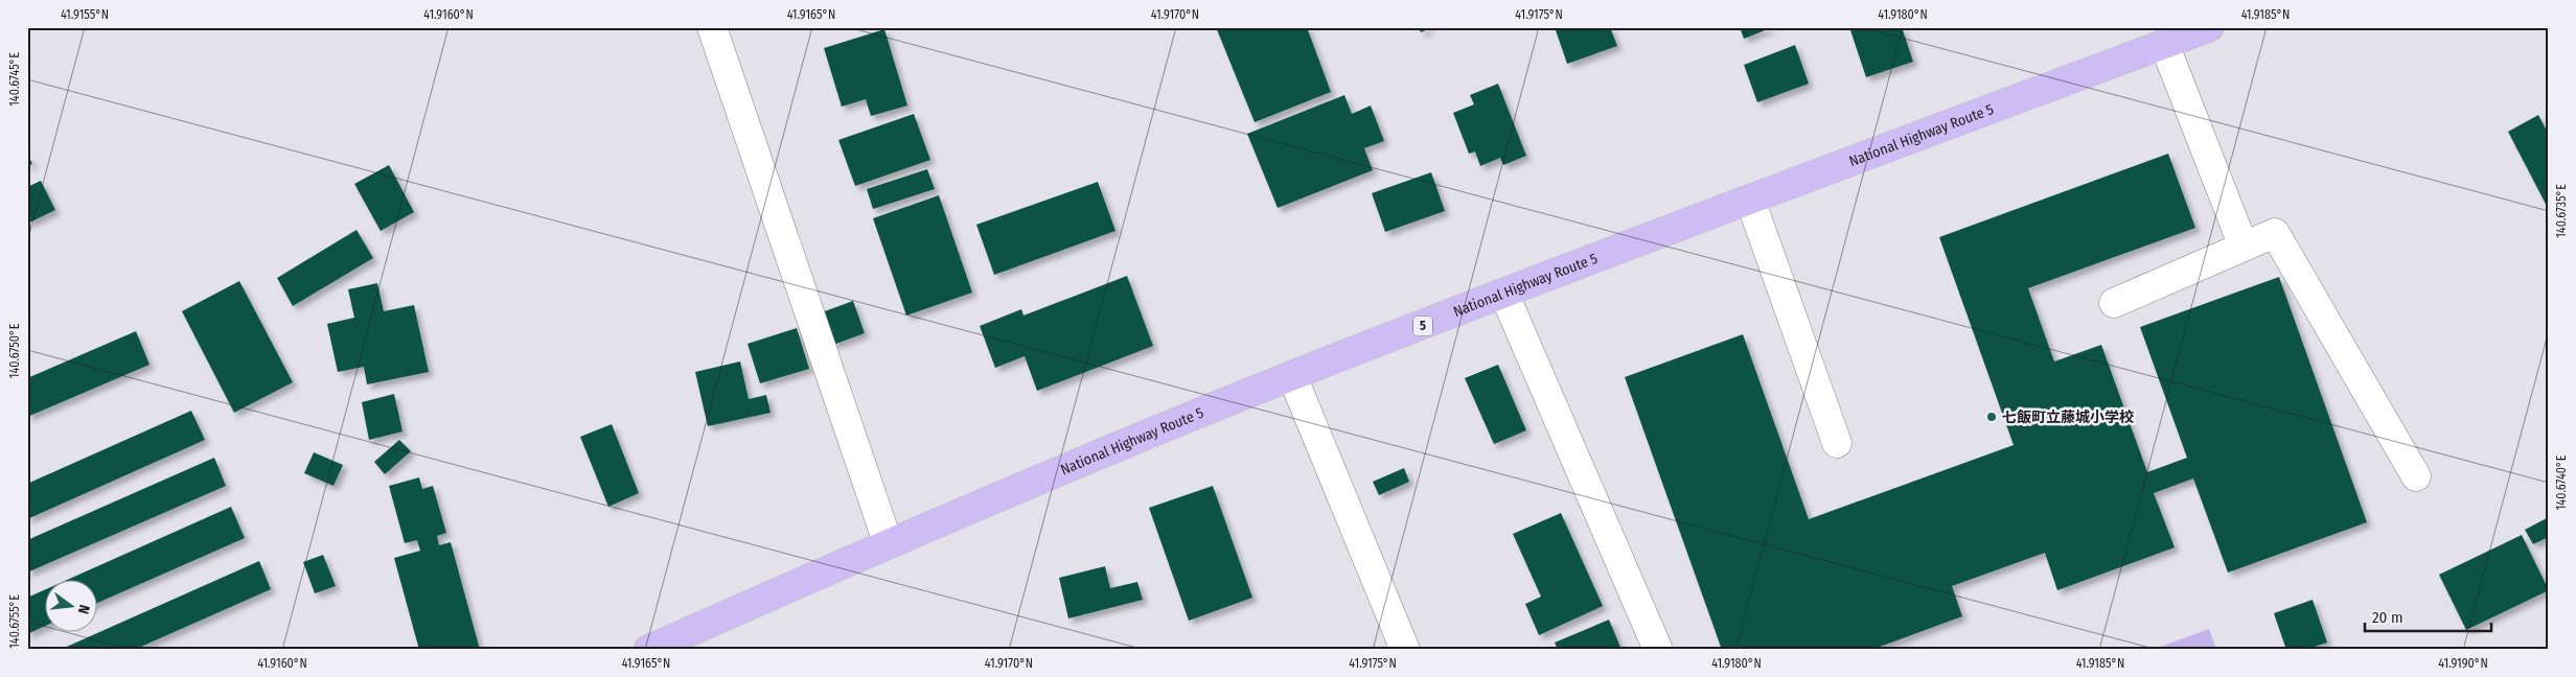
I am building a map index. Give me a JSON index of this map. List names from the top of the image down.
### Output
{
  "streets": {
    "highway": ["National Highway Route 5", "5"]
  },
  "places": ["七飯町立藤城小学校"],
  "scale_bar": "20 m",
  "north": "right",
  "coordinates": [
    "41.9155°N",
    "41.9160°N",
    "41.9165°N",
    "41.9170°N",
    "41.9175°N",
    "41.9180°N",
    "41.9185°N",
    "140.6745°E",
    "140.6735°E",
    "140.6750°E",
    "140.6740°E",
    "140.6755°E",
    "41.9190°N"
  ]
}
